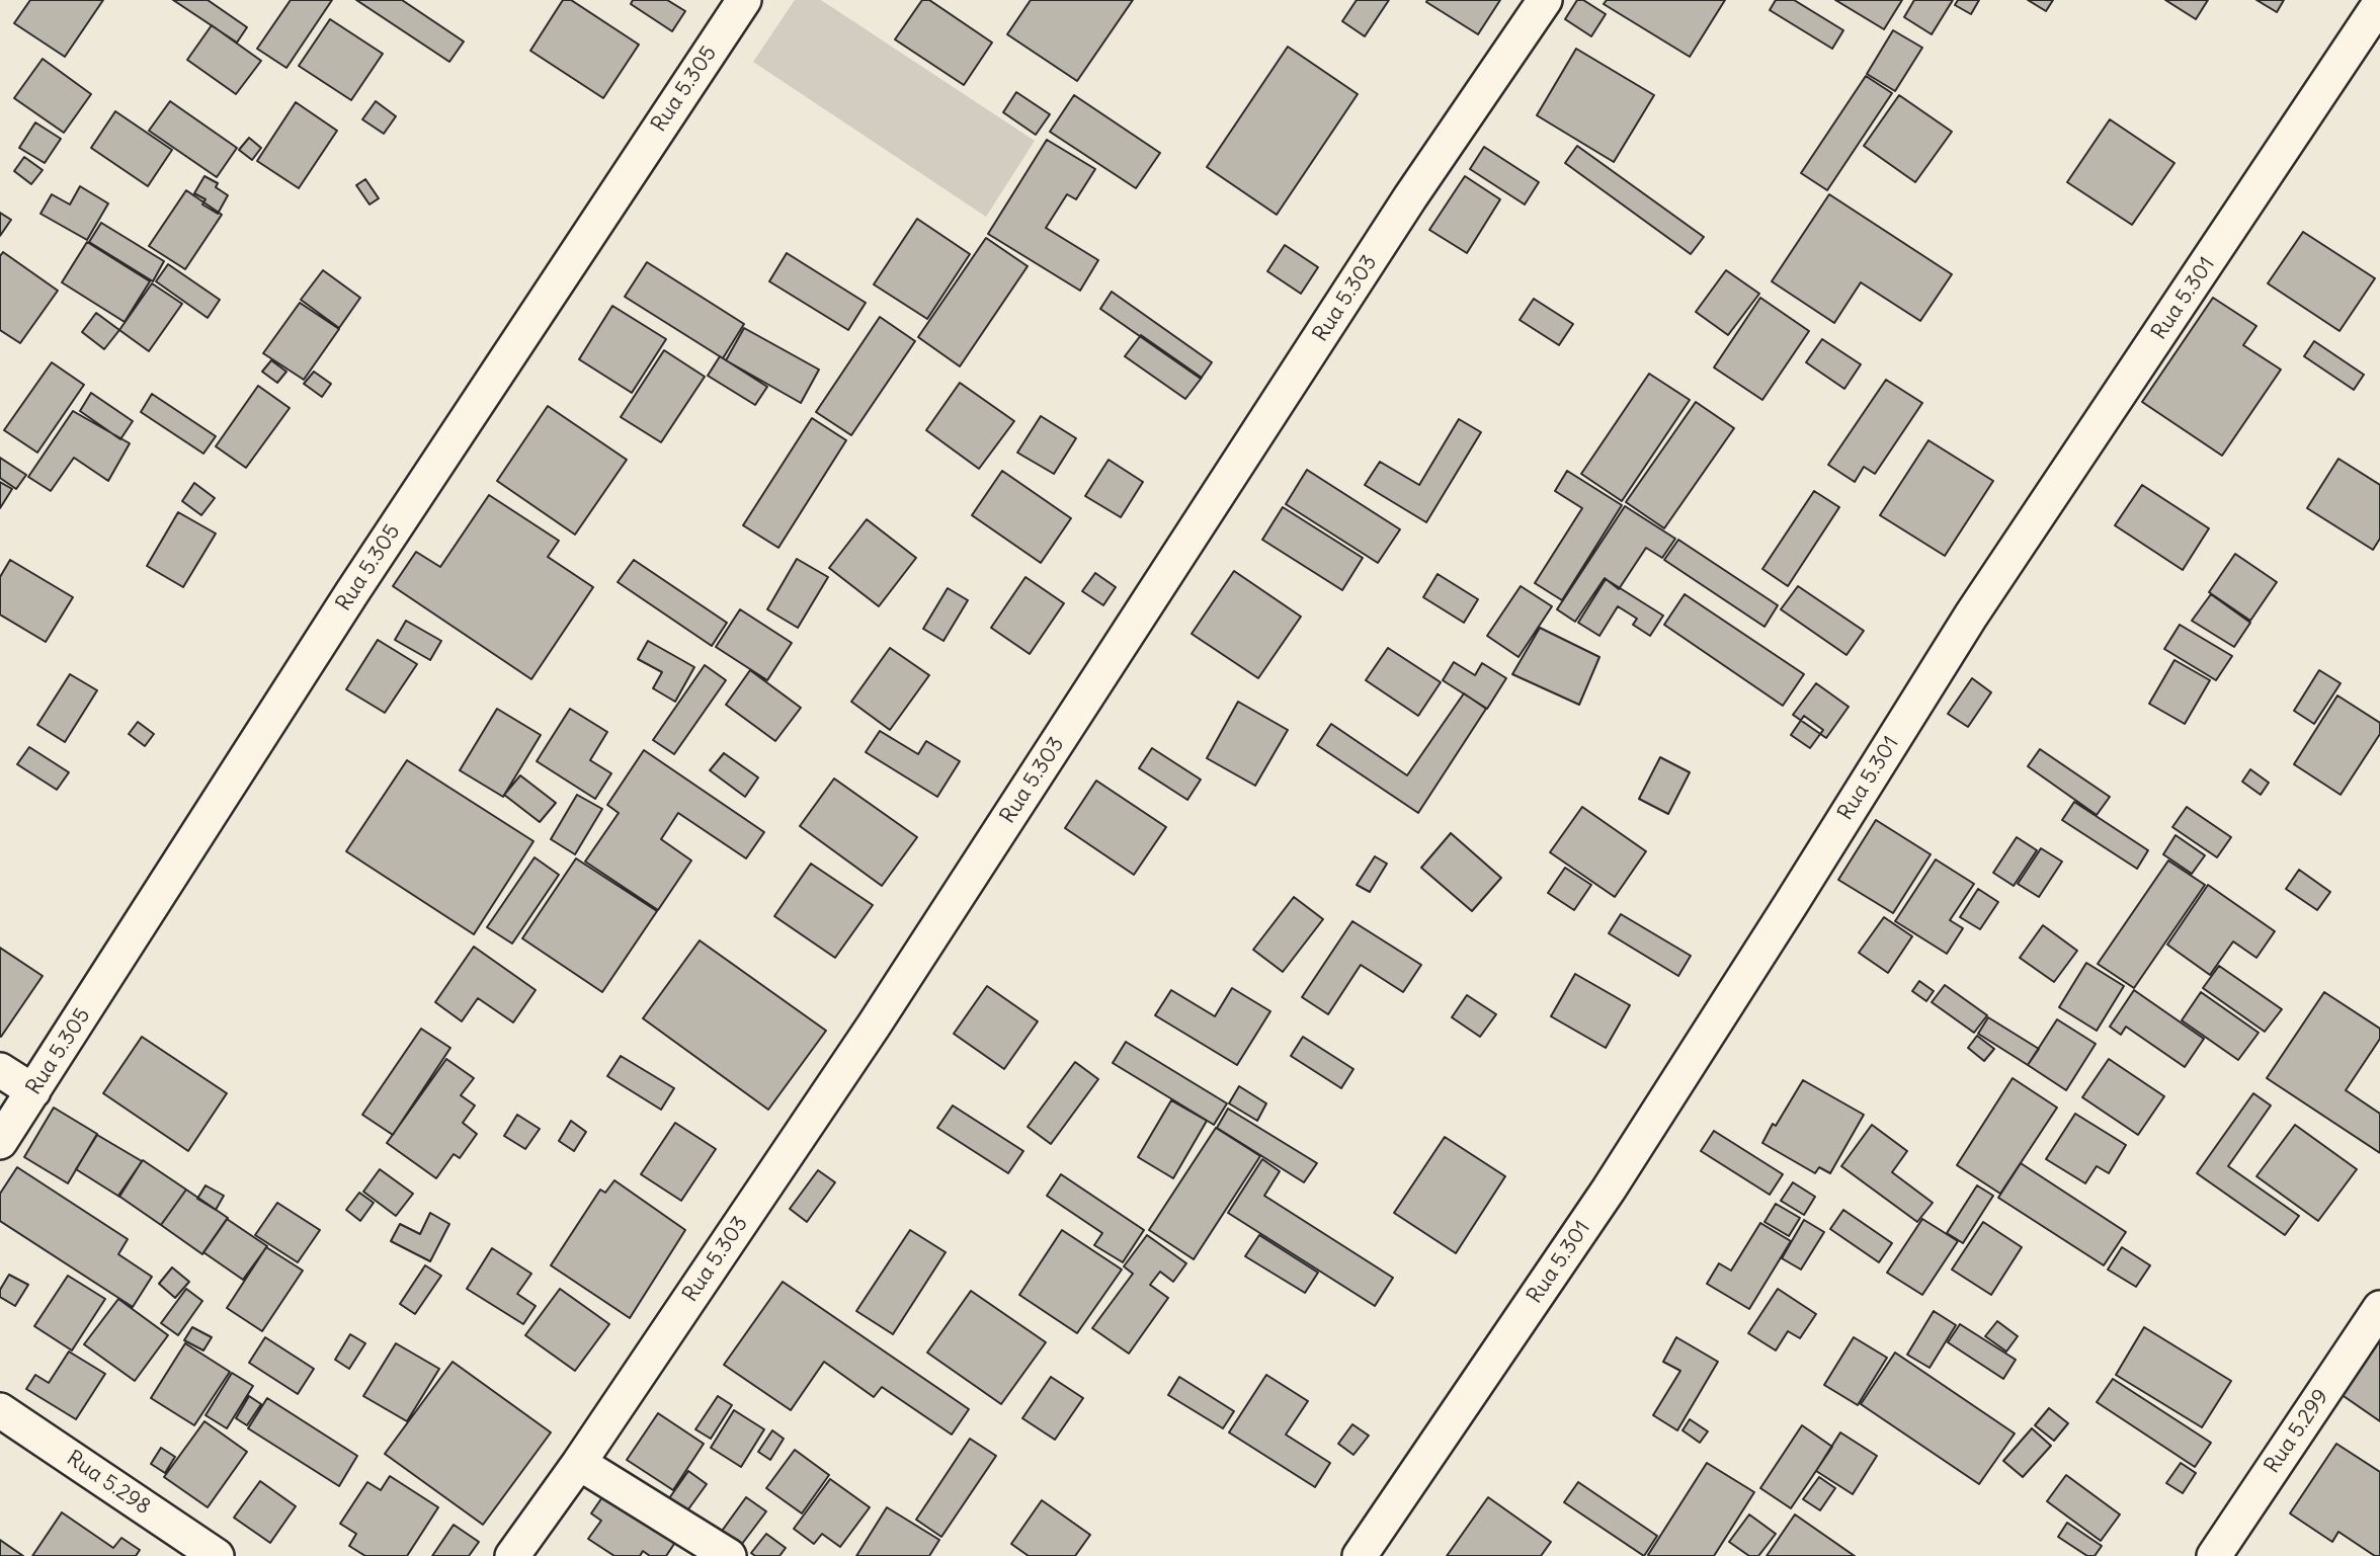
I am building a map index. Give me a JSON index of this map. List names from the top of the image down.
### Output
{
  "streets": {
    "street": [
      "Rua 5.305",
      "Rua 5.303",
      "Rua 5.301",
      "Rua 5.299",
      "Rua 5.298"
    ]
  }
}
